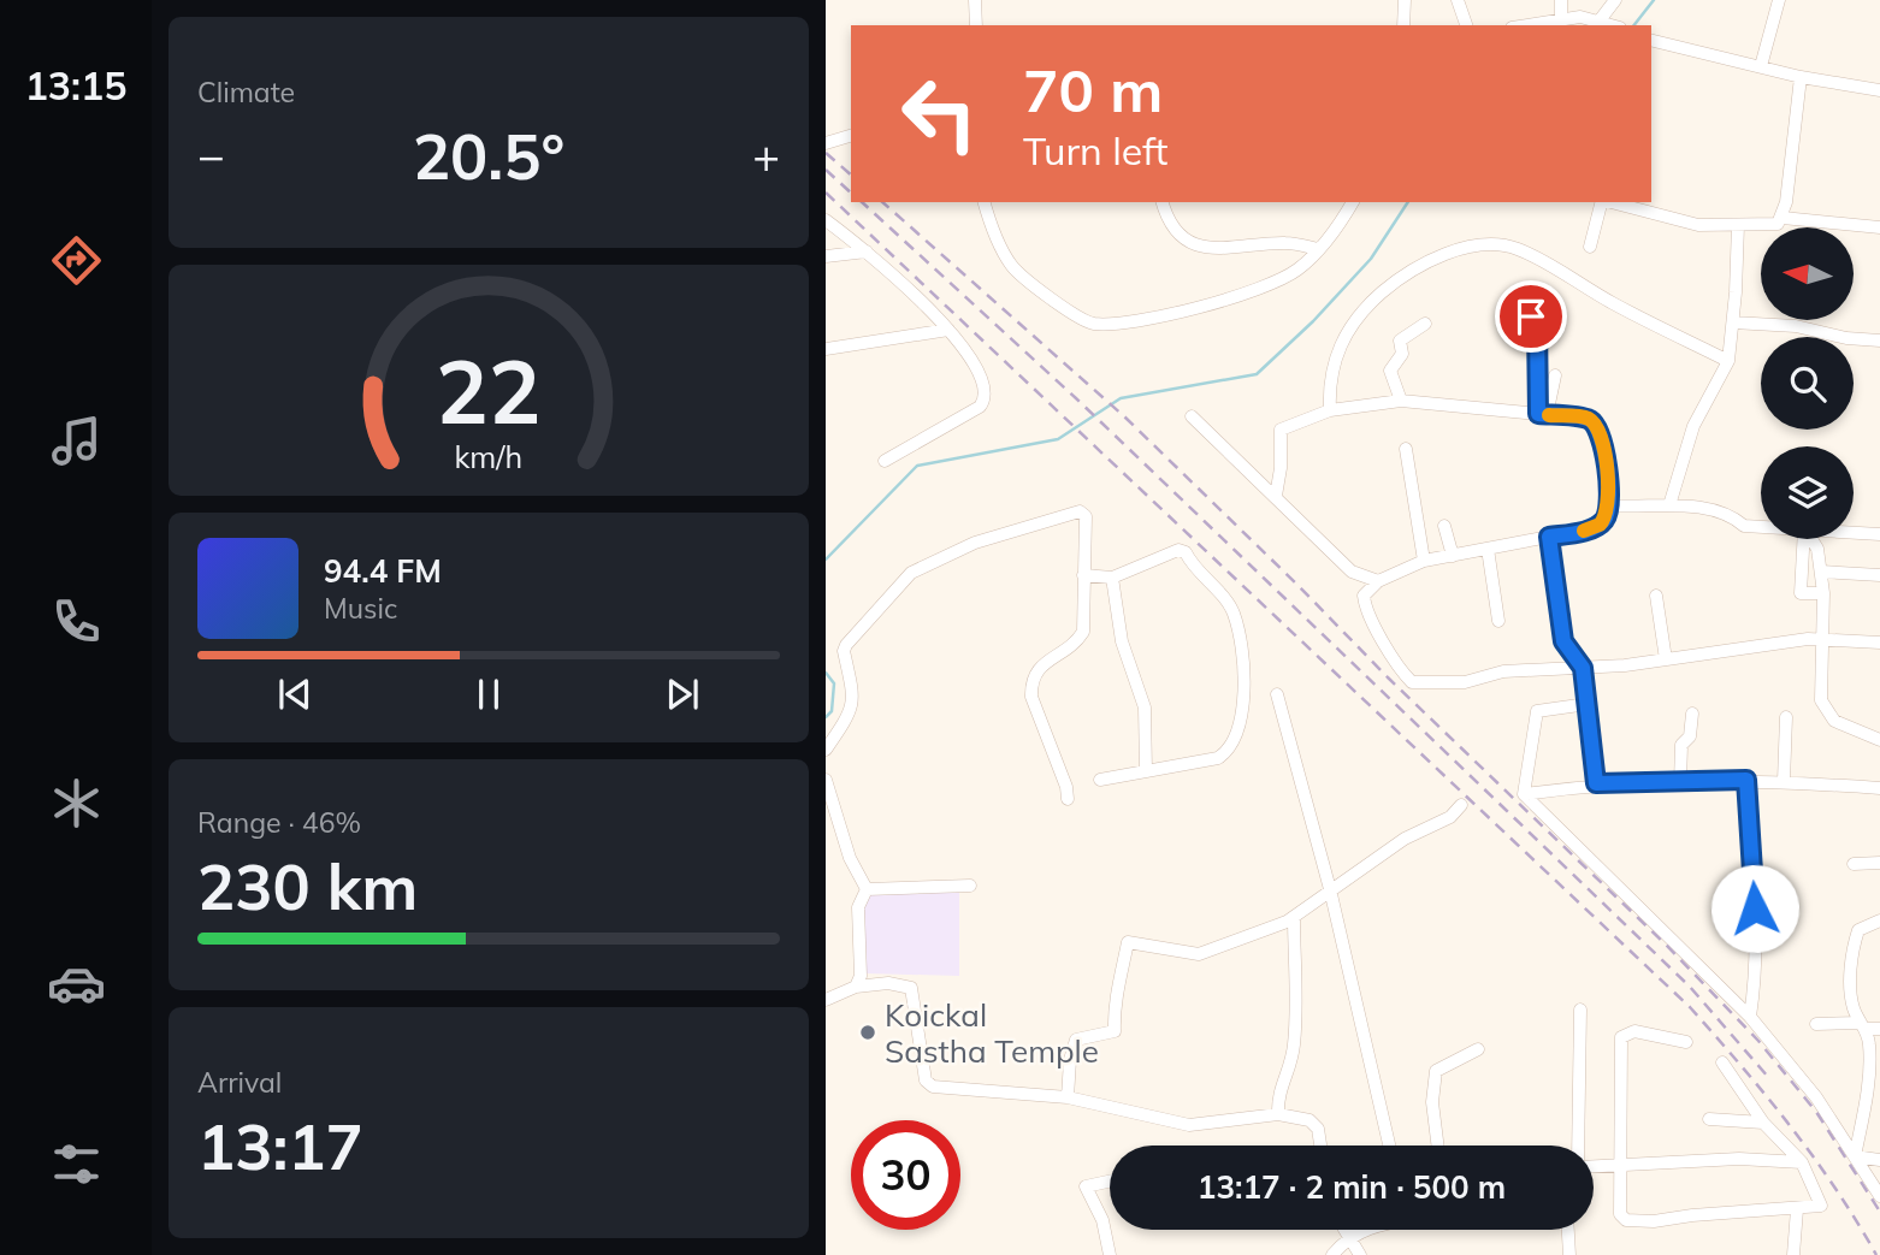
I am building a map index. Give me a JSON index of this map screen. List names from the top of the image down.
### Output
{
  "places": ["Koickal Sastha Temple"],
  "north": "left",
  "page": {
    "tabs": "13:15",
    "tile": [
      "Climate",
      ["Range · 46%", "230 km"],
      ["Arrival", "13:17"]
    ],
    "turn": ["70 m", "Turn left"],
    "heat": ["−", "20.5°", "+"],
    "song": ["94.4 FM", "Music"],
    "limit": "30",
    "trip": "13:17 · 2 min · 500 m",
    "gauge": ["22", "km/h"]
  }
}
